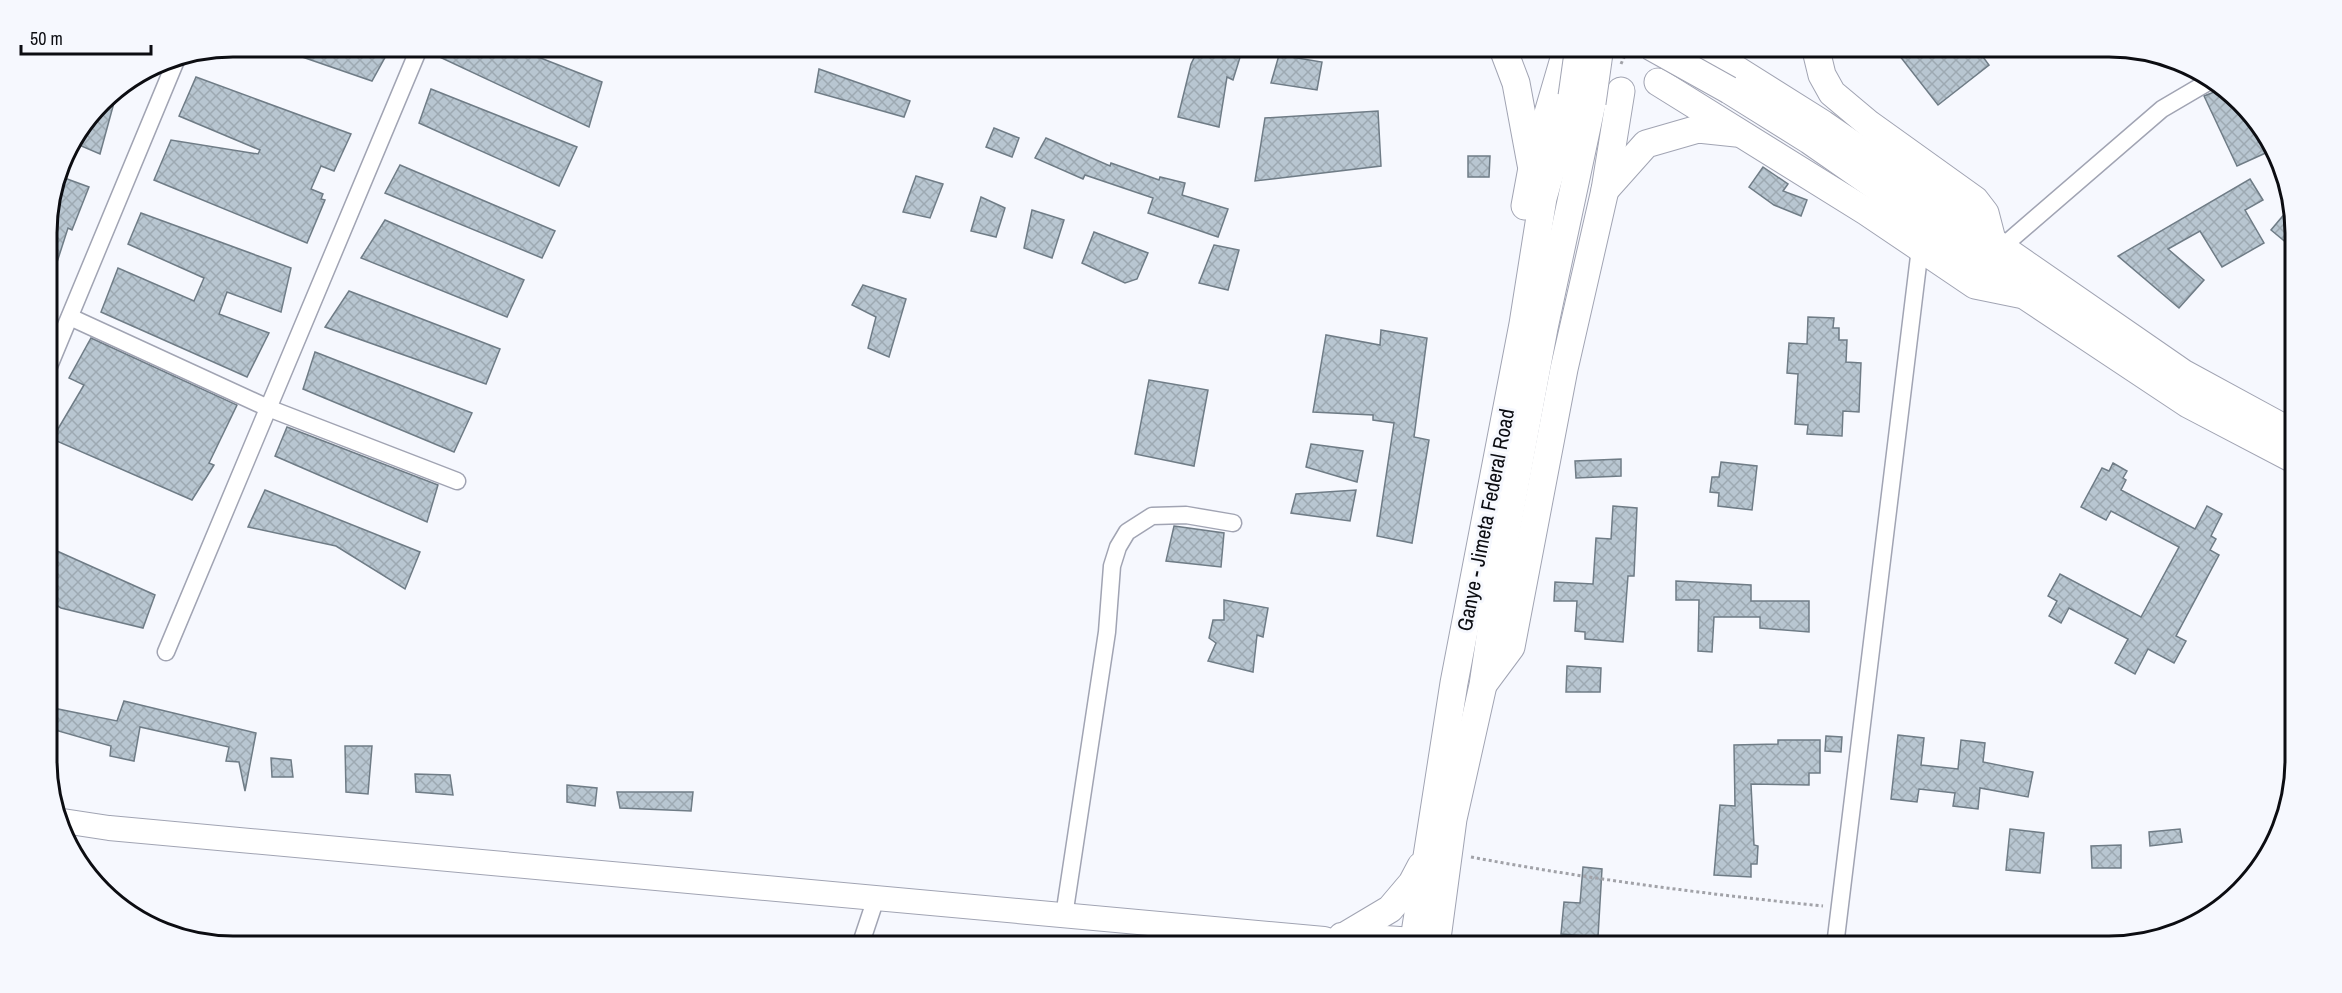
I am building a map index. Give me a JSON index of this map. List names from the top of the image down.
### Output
{
  "streets": {
    "main road": ["Ganye - Jimeta Federal Road"]
  },
  "scale_bar": "50 m"
}
